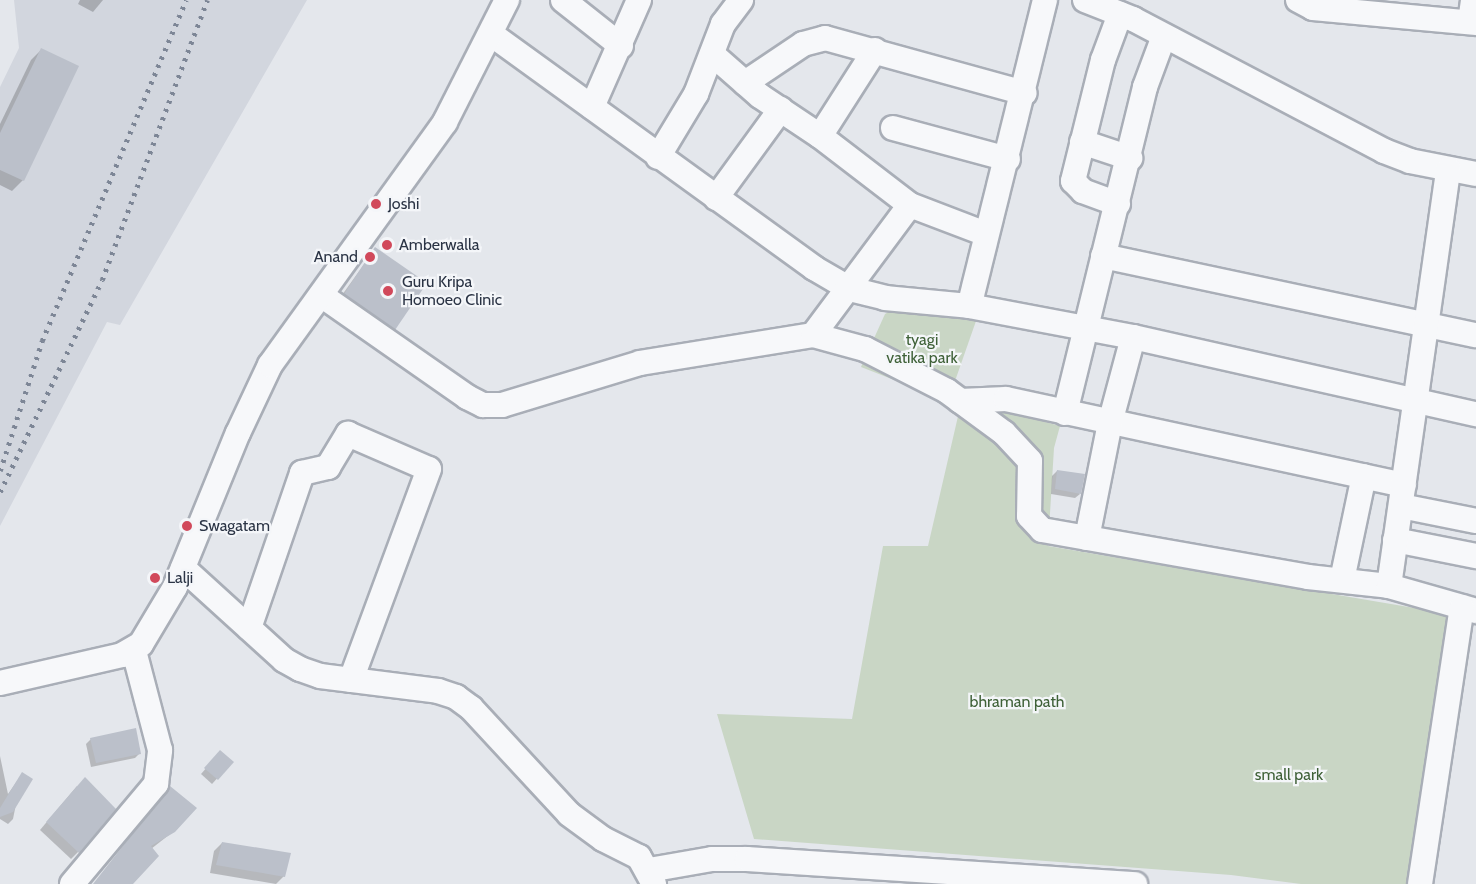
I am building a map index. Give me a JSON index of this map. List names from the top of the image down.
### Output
{
  "parks": ["tyagi vatika park", "bhraman path", "small park"],
  "places": [
    "Joshi",
    "Amberwalla",
    "Anand",
    "Guru Kripa Homoeo Clinic",
    "Swagatam",
    "Lalji"
  ]
}
